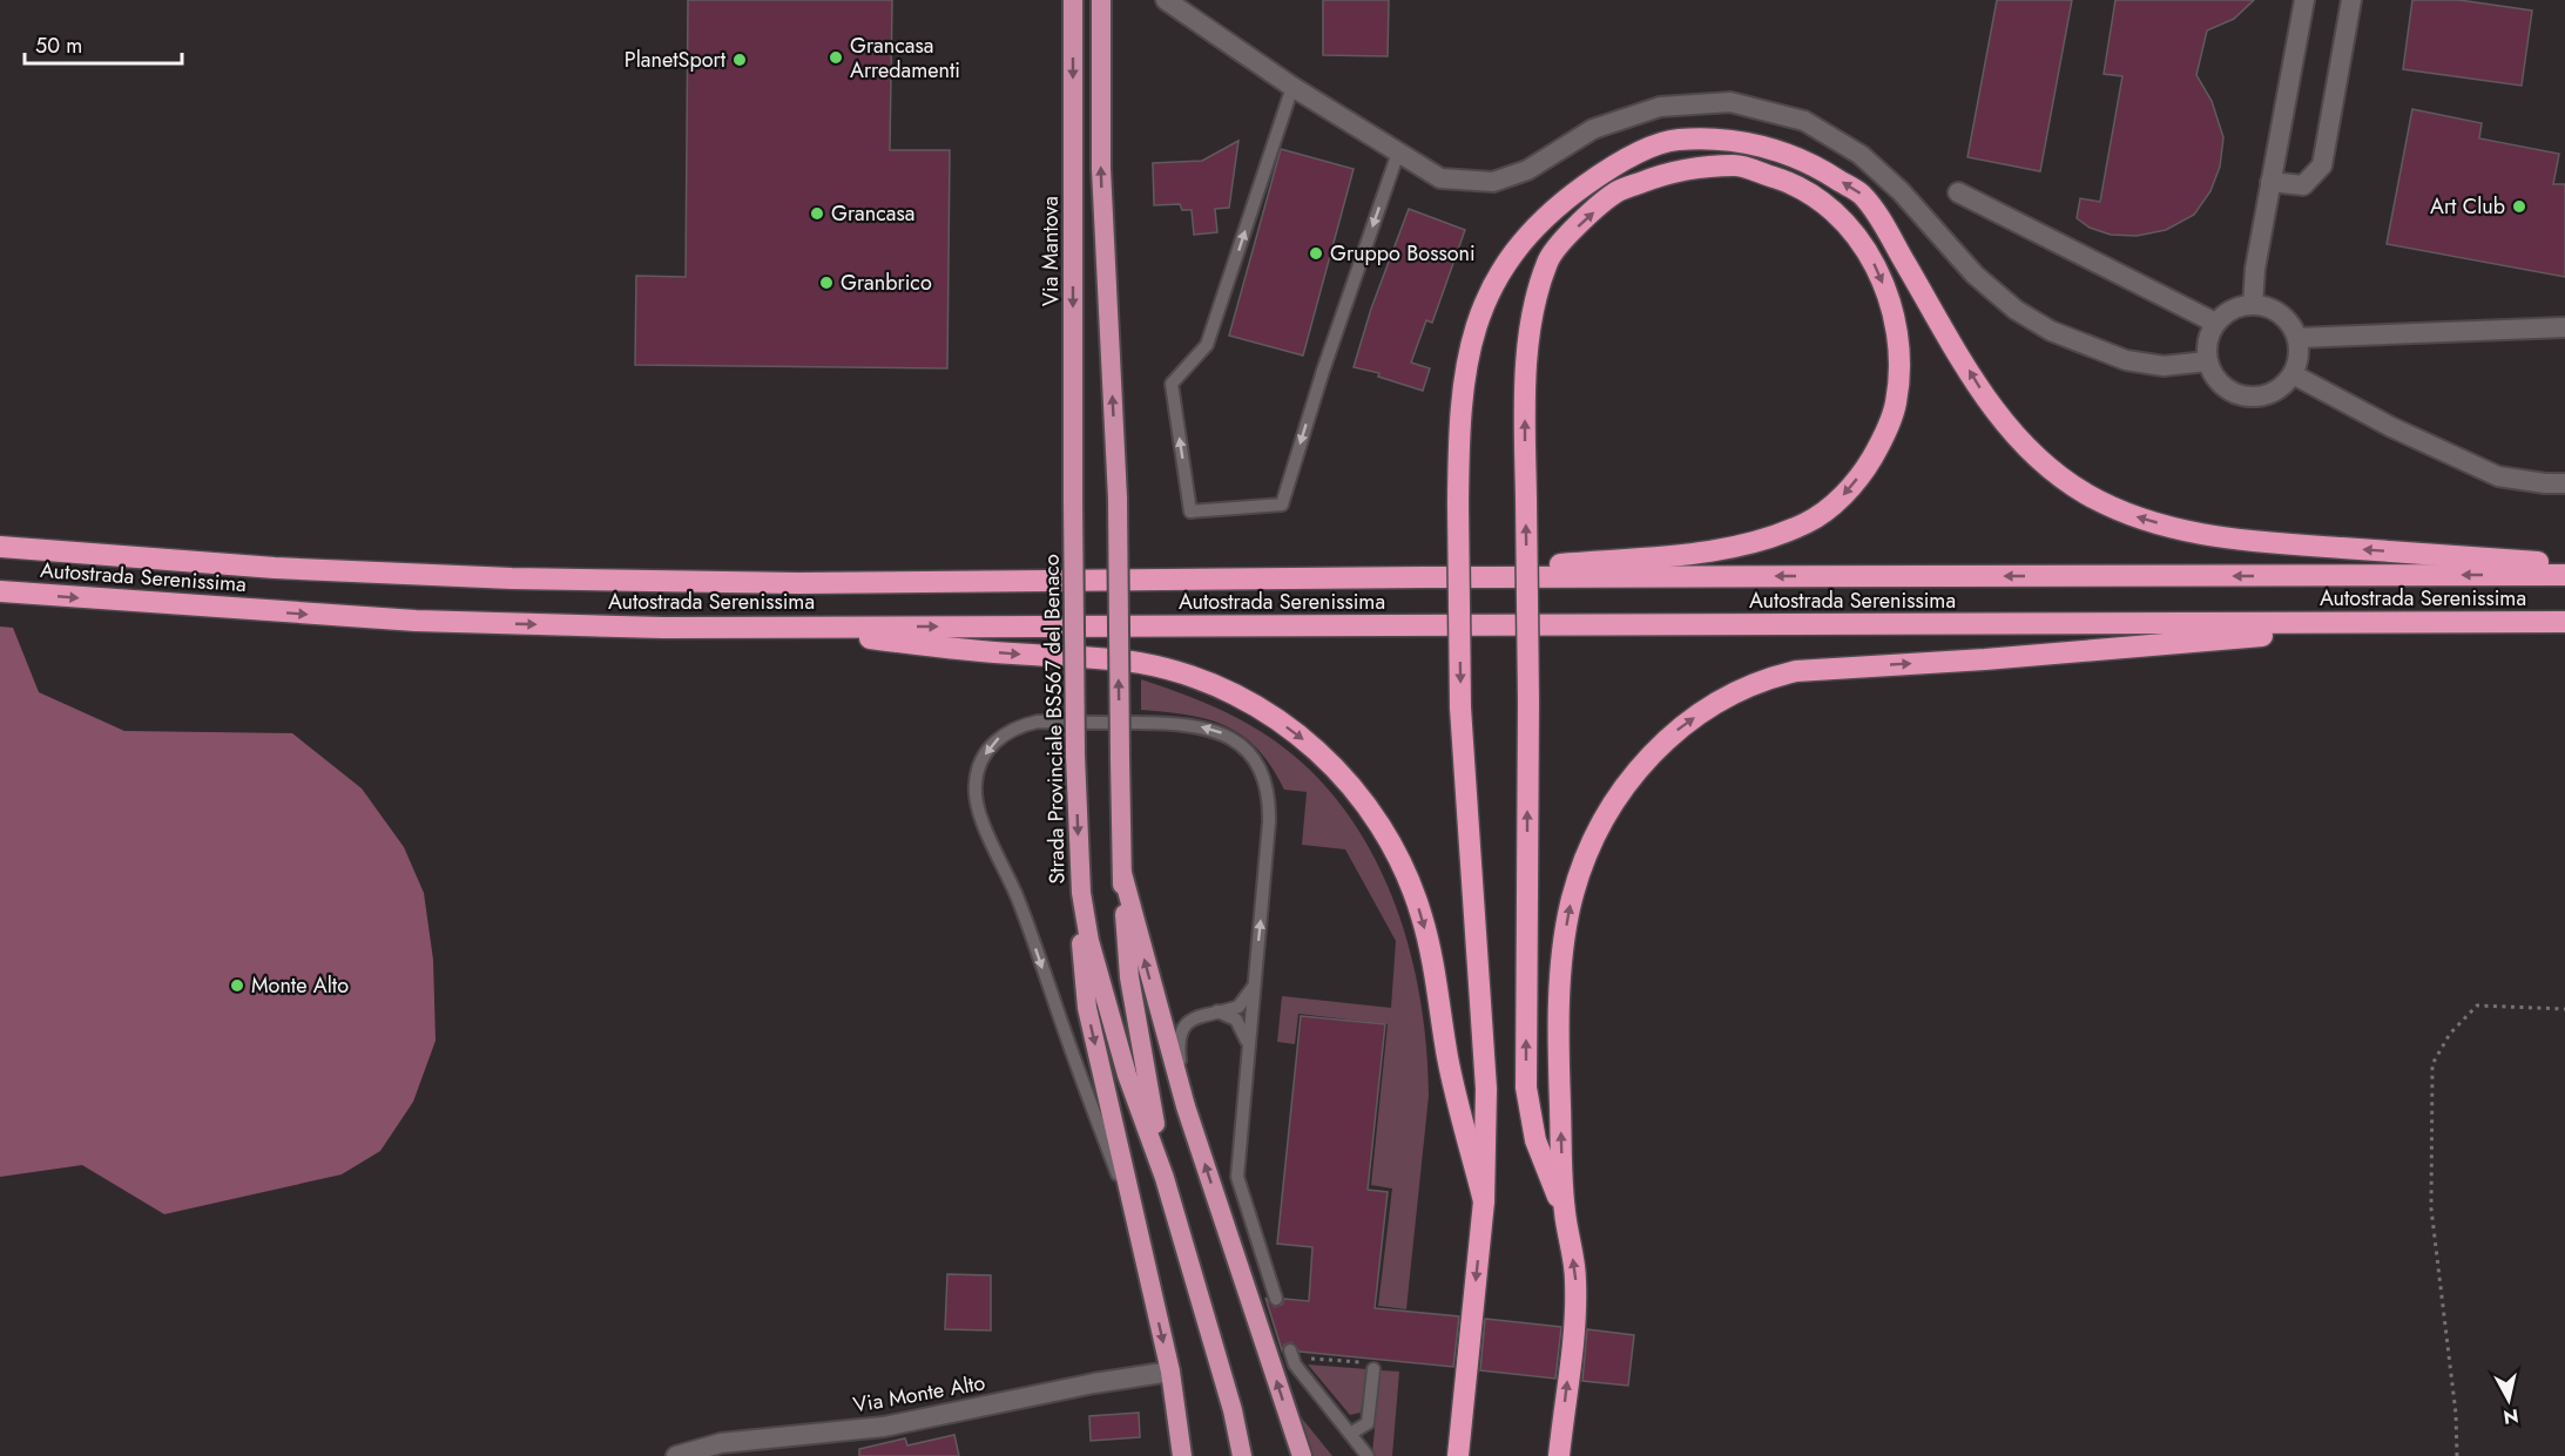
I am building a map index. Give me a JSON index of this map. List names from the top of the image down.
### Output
{
  "streets": {
    "highway": ["Via Mantova", "Autostrada Serenissima", "Strada Provinciale BS567 del Benaco"],
    "street": ["Via Monte Alto"]
  },
  "crossings": [
    ["Via Mantova", "Strada Provinciale BS567 del Benaco"]
  ],
  "one_way": ["Via Mantova"],
  "places": [
    "Grancasa Arredamenti",
    "PlanetSport",
    "Art Club",
    "Grancasa",
    "Gruppo Bossoni",
    "Granbrico",
    "Monte Alto"
  ],
  "scale_bar": "50 m",
  "north": "bottom"
}
